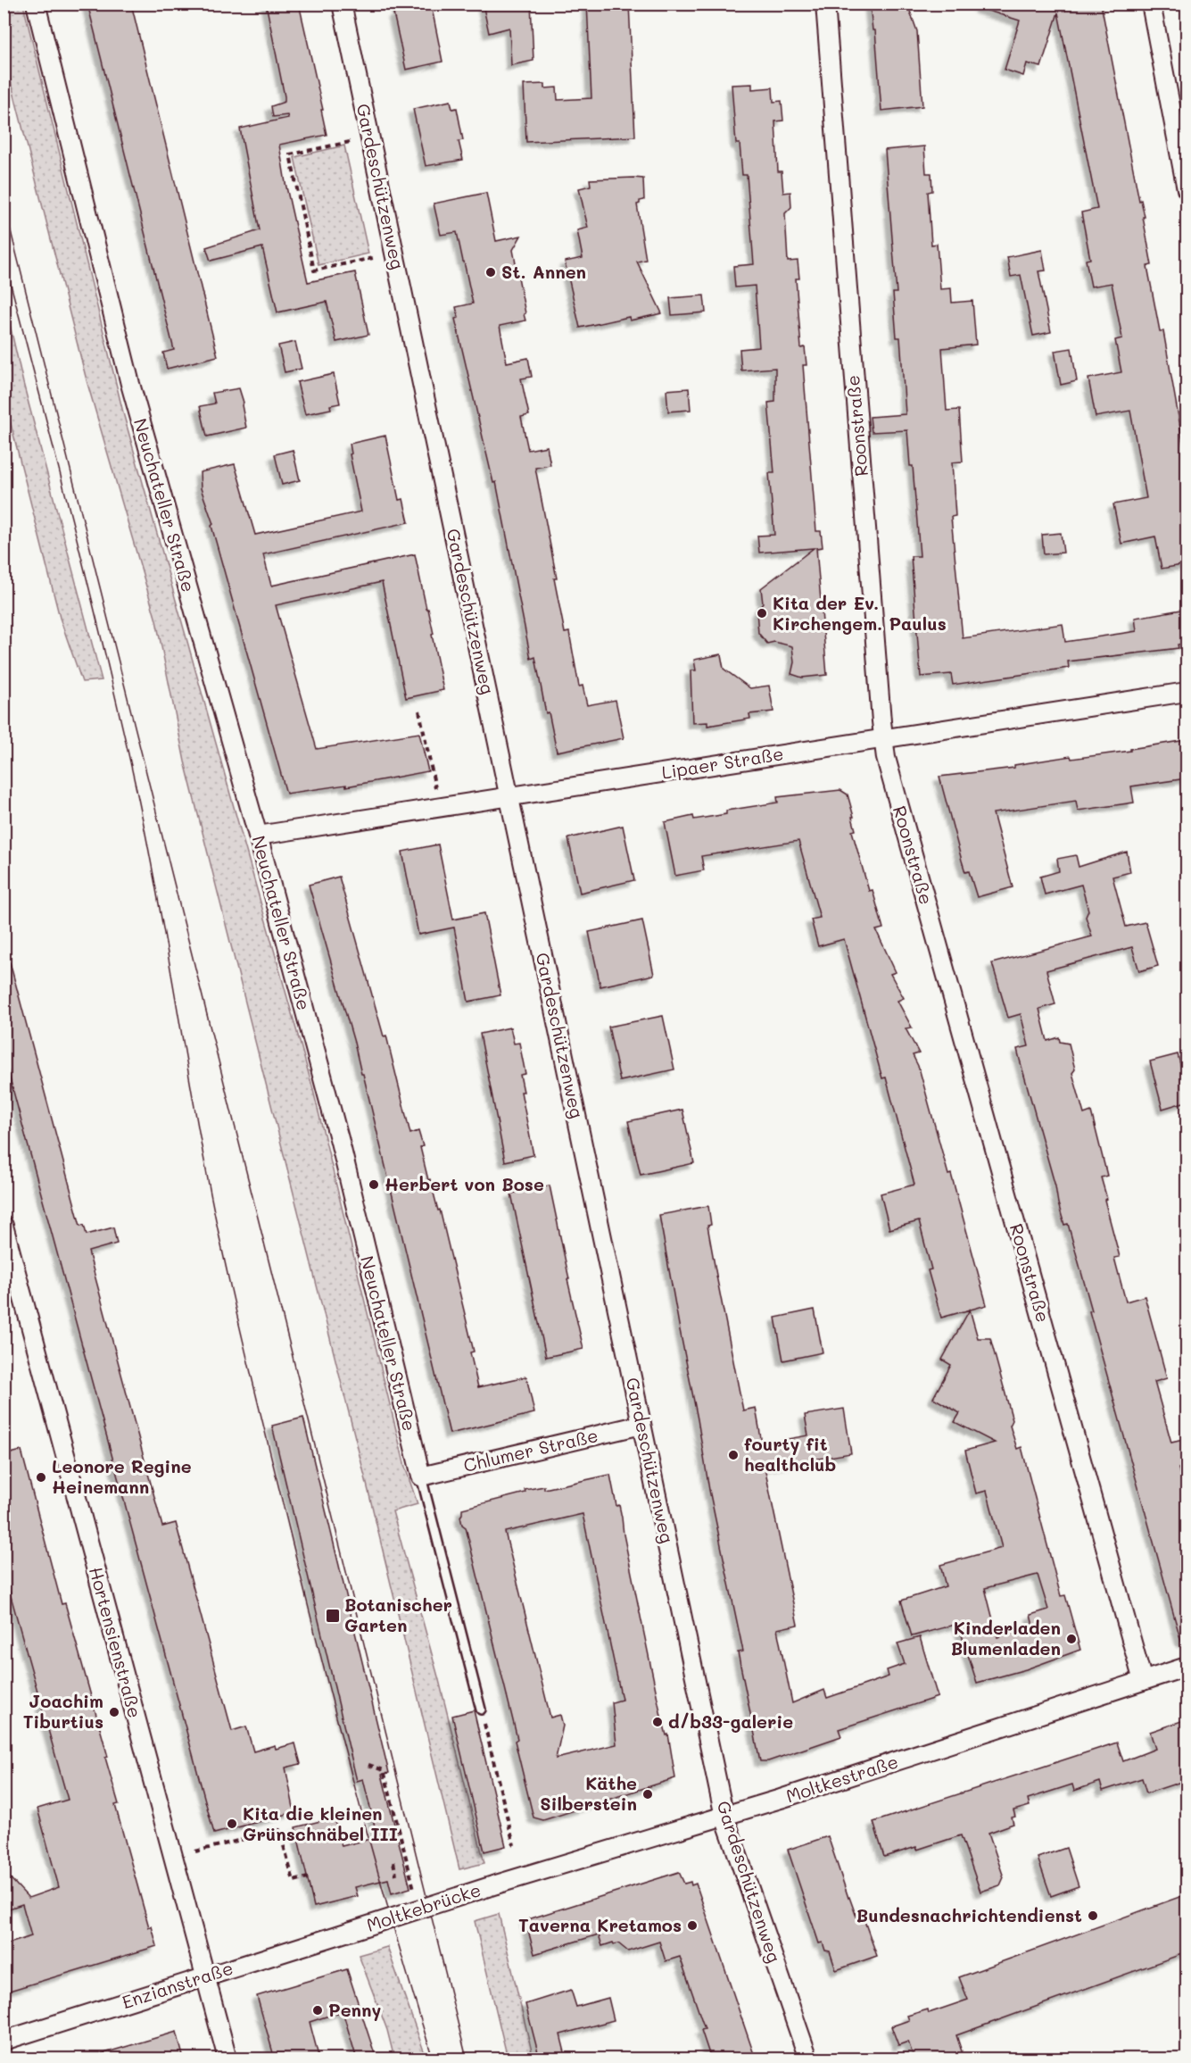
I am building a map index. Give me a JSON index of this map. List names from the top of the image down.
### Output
{
  "streets": {
    "street": [
      "Gardeschützenweg",
      "Roonstraße",
      "Neuchateller Straße",
      "Lipaer Straße",
      "Chlumer Straße",
      "Hortensienstraße",
      "Moltkestraße",
      "Moltkebrücke",
      "Enzianstraße"
    ]
  },
  "crossings": [
    ["Gardeschützenweg", "Lipaer Straße"],
    ["Gardeschützenweg", "Chlumer Straße"],
    ["Gardeschützenweg", "Moltkestraße"],
    ["Roonstraße", "Lipaer Straße"],
    ["Roonstraße", "Moltkestraße"],
    ["Neuchateller Straße", "Lipaer Straße"],
    ["Neuchateller Straße", "Chlumer Straße"],
    ["Hortensienstraße", "Enzianstraße"],
    ["Moltkestraße", "Moltkebrücke"],
    ["Moltkebrücke", "Enzianstraße"]
  ],
  "places": {
    "other": [
      "St. Annen",
      "Kita der Ev. Kirchengem. Paulus",
      "Herbert von Bose",
      "fourty fit healthclub",
      "Leonore Regine Heinemann",
      "Kinderladen Blumenladen",
      "Joachim Tiburtius",
      "d/b33-galerie",
      "Käthe Silberstein",
      "Kita die kleinen Grünschnäbel III",
      "Bundesnachrichtendienst",
      "Taverna Kretamos",
      "Penny"
    ],
    "transit": ["Botanischer Garten"]
  }
}
